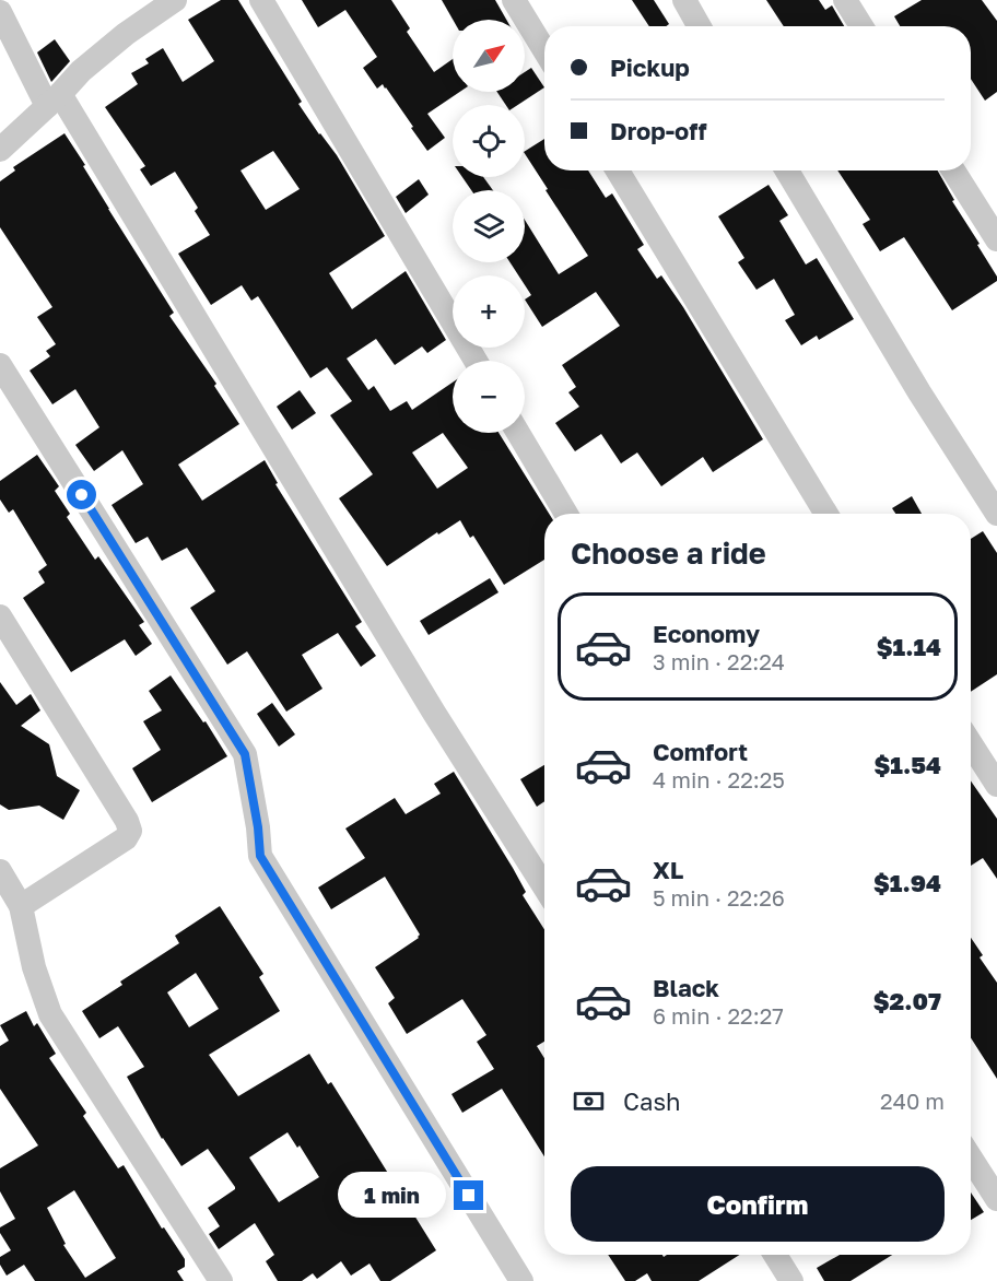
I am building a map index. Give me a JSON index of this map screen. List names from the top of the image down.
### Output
{
  "north": "top right",
  "page": {
    "map_buttons": ["+", "−"],
    "banner": ["Pickup", "Drop-off"],
    "heading": "Choose a ride",
    "list": [
      {
        "name": "Economy",
        "note": "3 min · 22:24",
        "value": "$1.14"
      },
      {
        "name": "Comfort",
        "note": "4 min · 22:25",
        "value": "$1.54"
      },
      {
        "name": "XL",
        "note": "5 min · 22:26",
        "value": "$1.94"
      },
      {
        "name": "Black",
        "note": "6 min · 22:27",
        "value": "$2.07"
      }
    ],
    "pay": ["Cash", "240 m"],
    "buttons": "Confirm",
    "bubble": "1 min"
  }
}
